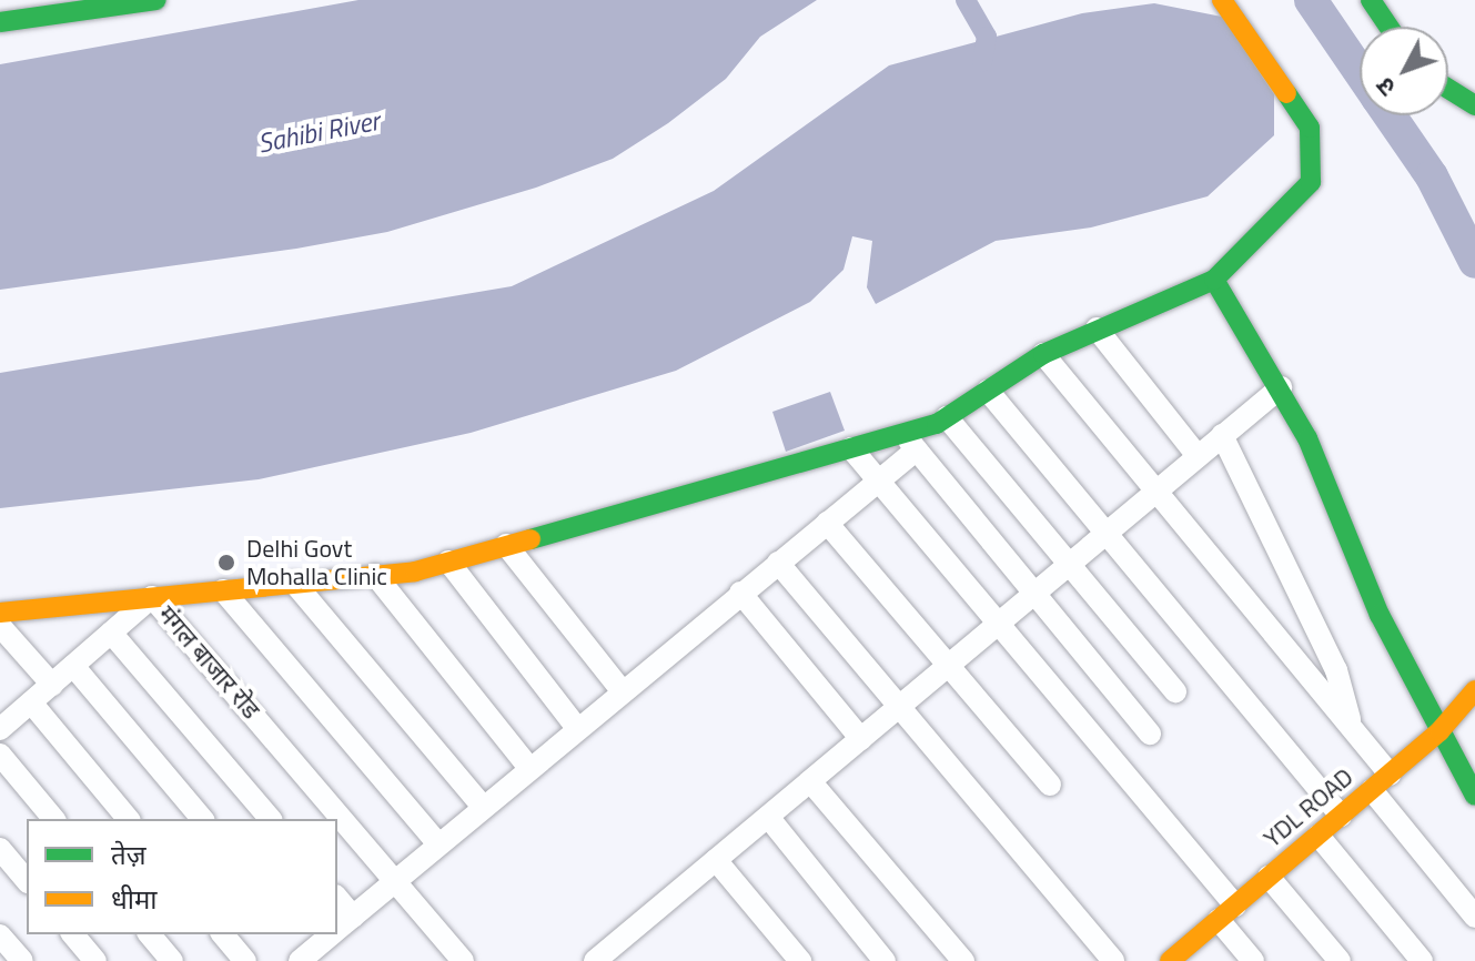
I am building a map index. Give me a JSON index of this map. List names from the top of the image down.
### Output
{
  "streets": {
    "street": ["मंगल बाजार रोड", "YDL ROAD"]
  },
  "water": ["Sahibi River"],
  "places": ["Delhi Govt Mohalla Clinic"],
  "legend": ["तेज़", "धीमा"],
  "north": "bottom left"
}
